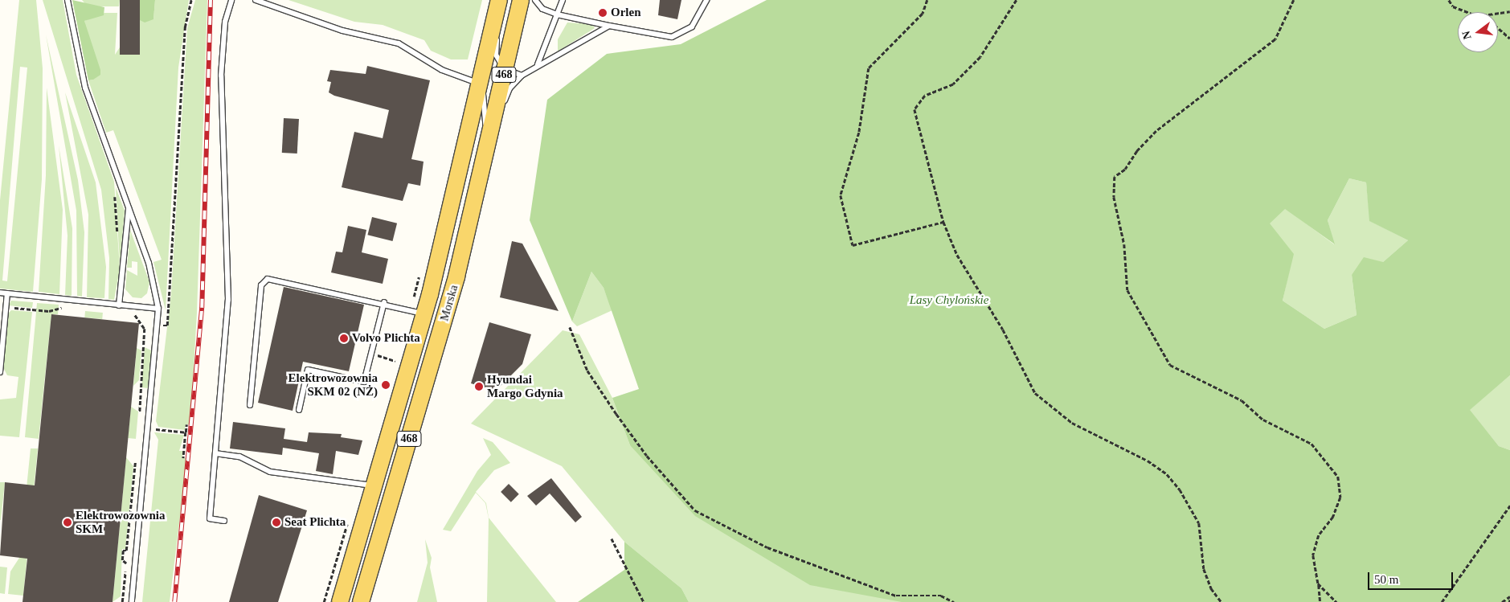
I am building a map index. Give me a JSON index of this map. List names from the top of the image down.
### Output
{
  "streets": {
    "main road": ["468", "Morska"]
  },
  "parks": ["Lasy Chylońskie"],
  "places": [
    "Orlen",
    "Volvo Plichta",
    "Elektrowozownia SKM 02 (NŻ)",
    "Hyundai Margo Gdynia",
    "Elektrowozownia SKM",
    "Seat Plichta"
  ],
  "scale_bar": "50 m",
  "north": "left"
}
